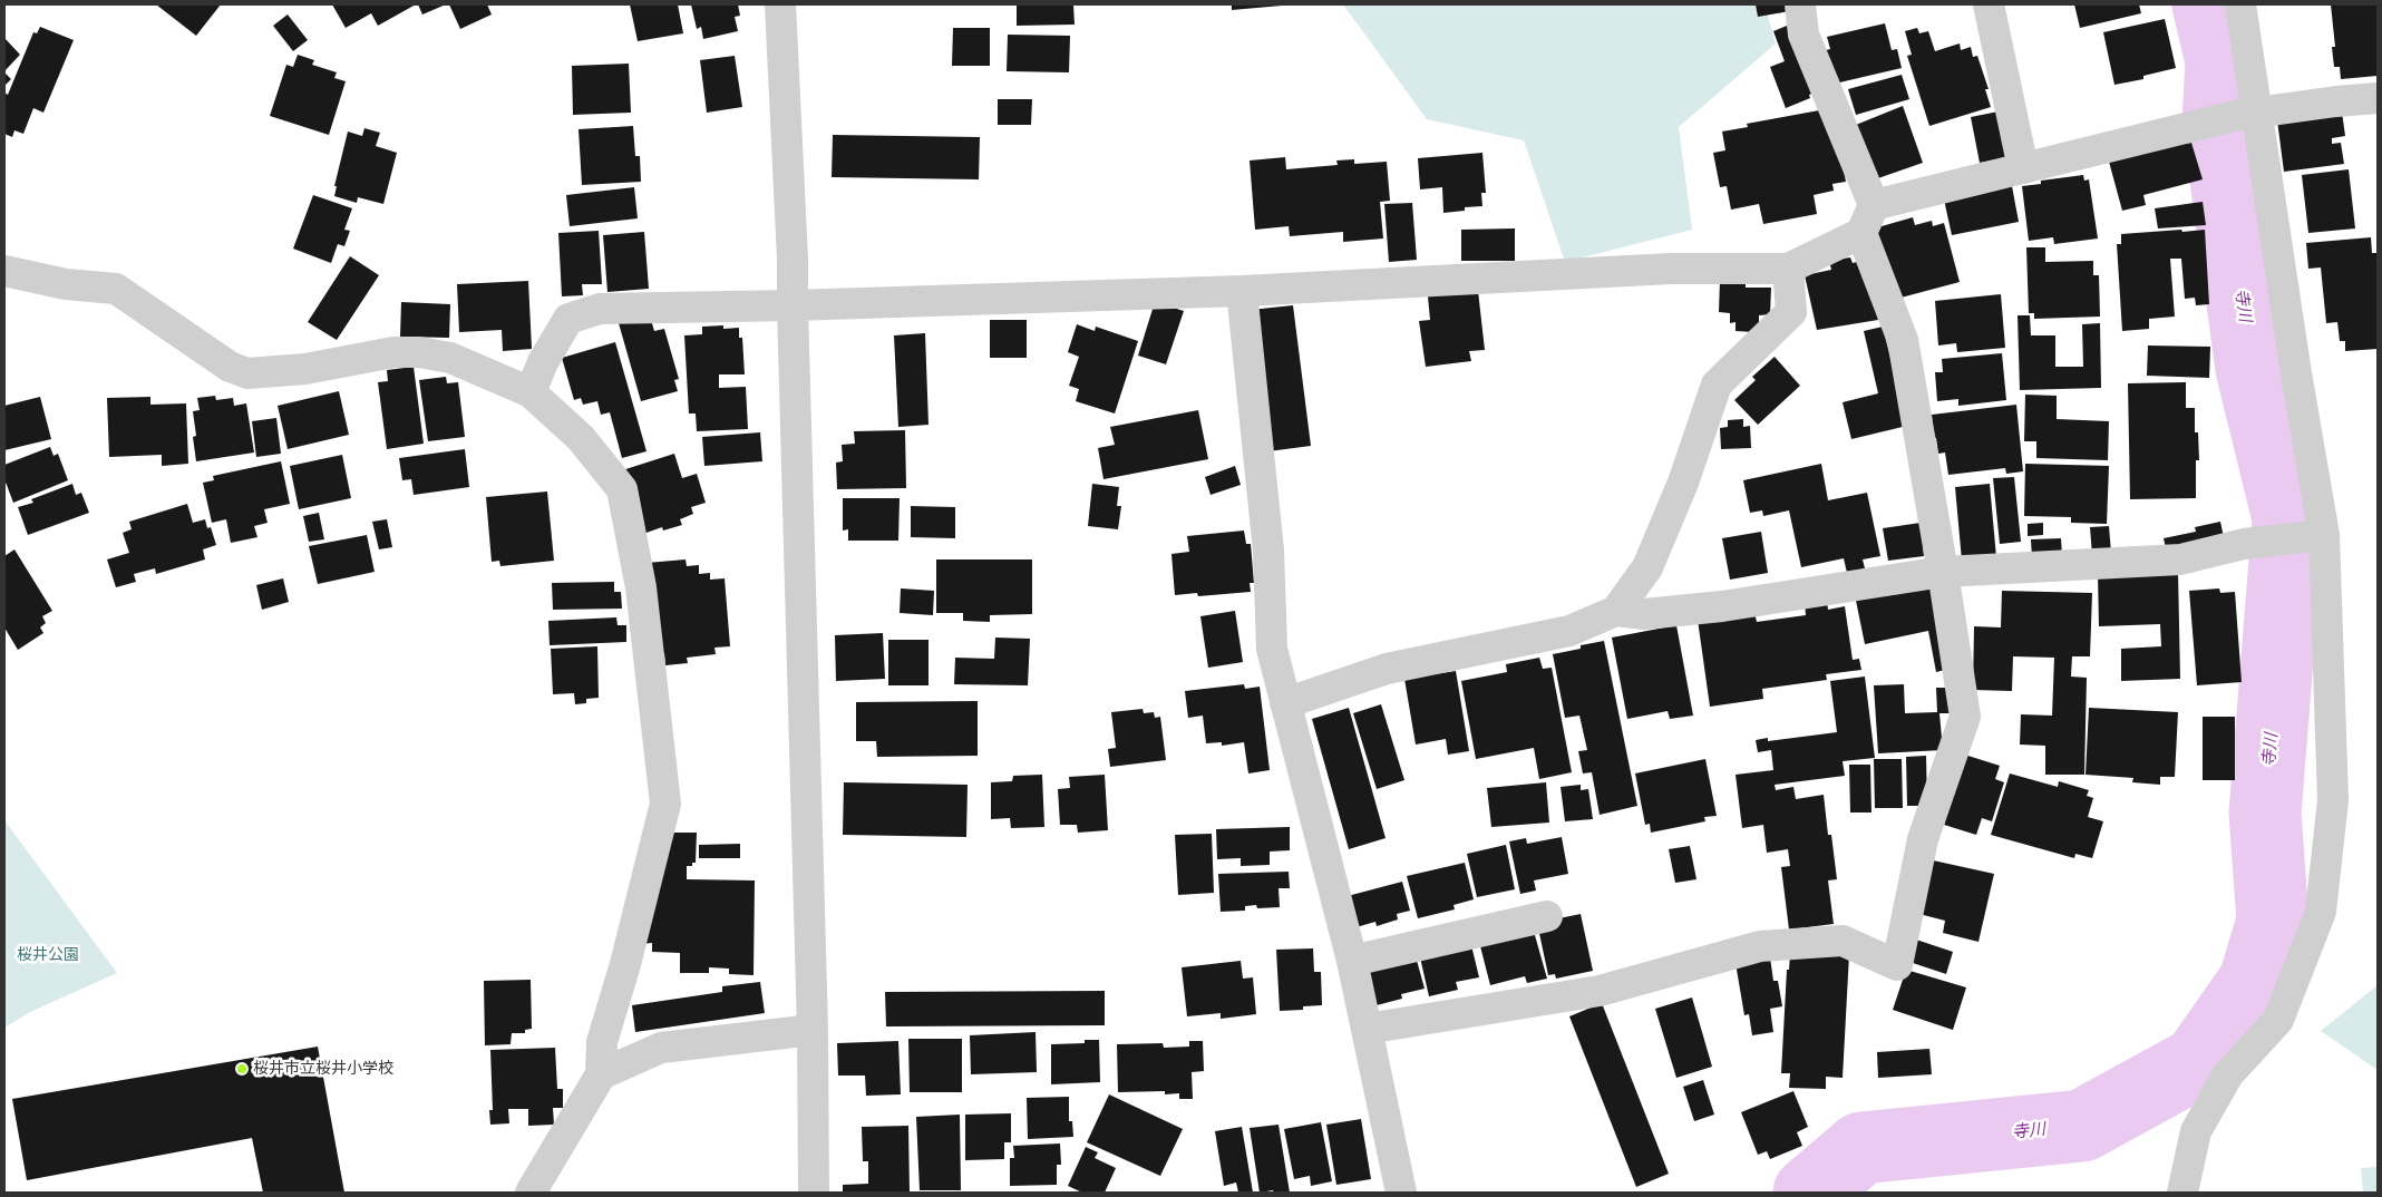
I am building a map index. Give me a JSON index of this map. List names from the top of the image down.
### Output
{
  "water": ["寺川"],
  "parks": ["桜井公園"],
  "places": ["桜井市立桜井小学校"]
}
